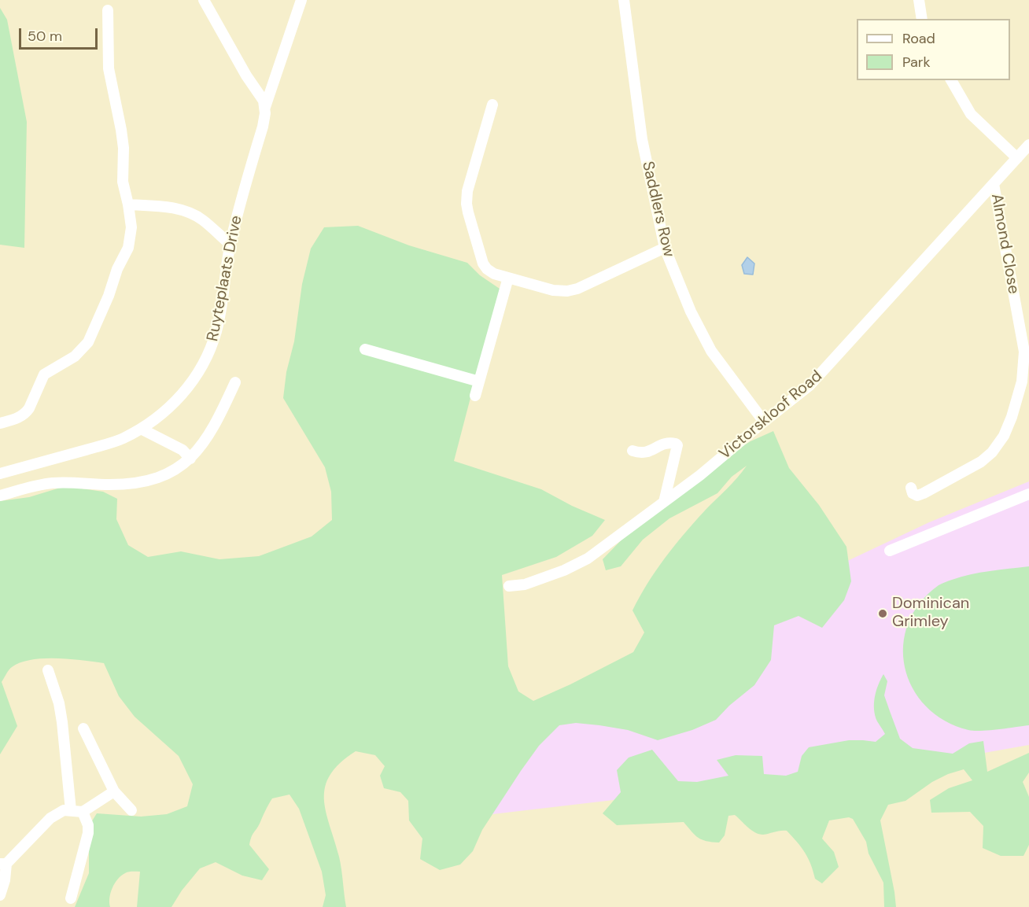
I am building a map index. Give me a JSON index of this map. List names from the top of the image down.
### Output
{
  "streets": {
    "street": [
      "Saddlers Row",
      "Almond Close",
      "Ruyteplaats Drive",
      "Victorskloof Road"
    ]
  },
  "crossings": [
    ["Saddlers Row", "Victorskloof Road"],
    ["Almond Close", "Victorskloof Road"]
  ],
  "places": ["Dominican Grimley"],
  "legend": ["Road", "Park"],
  "scale_bar": "50 m"
}
